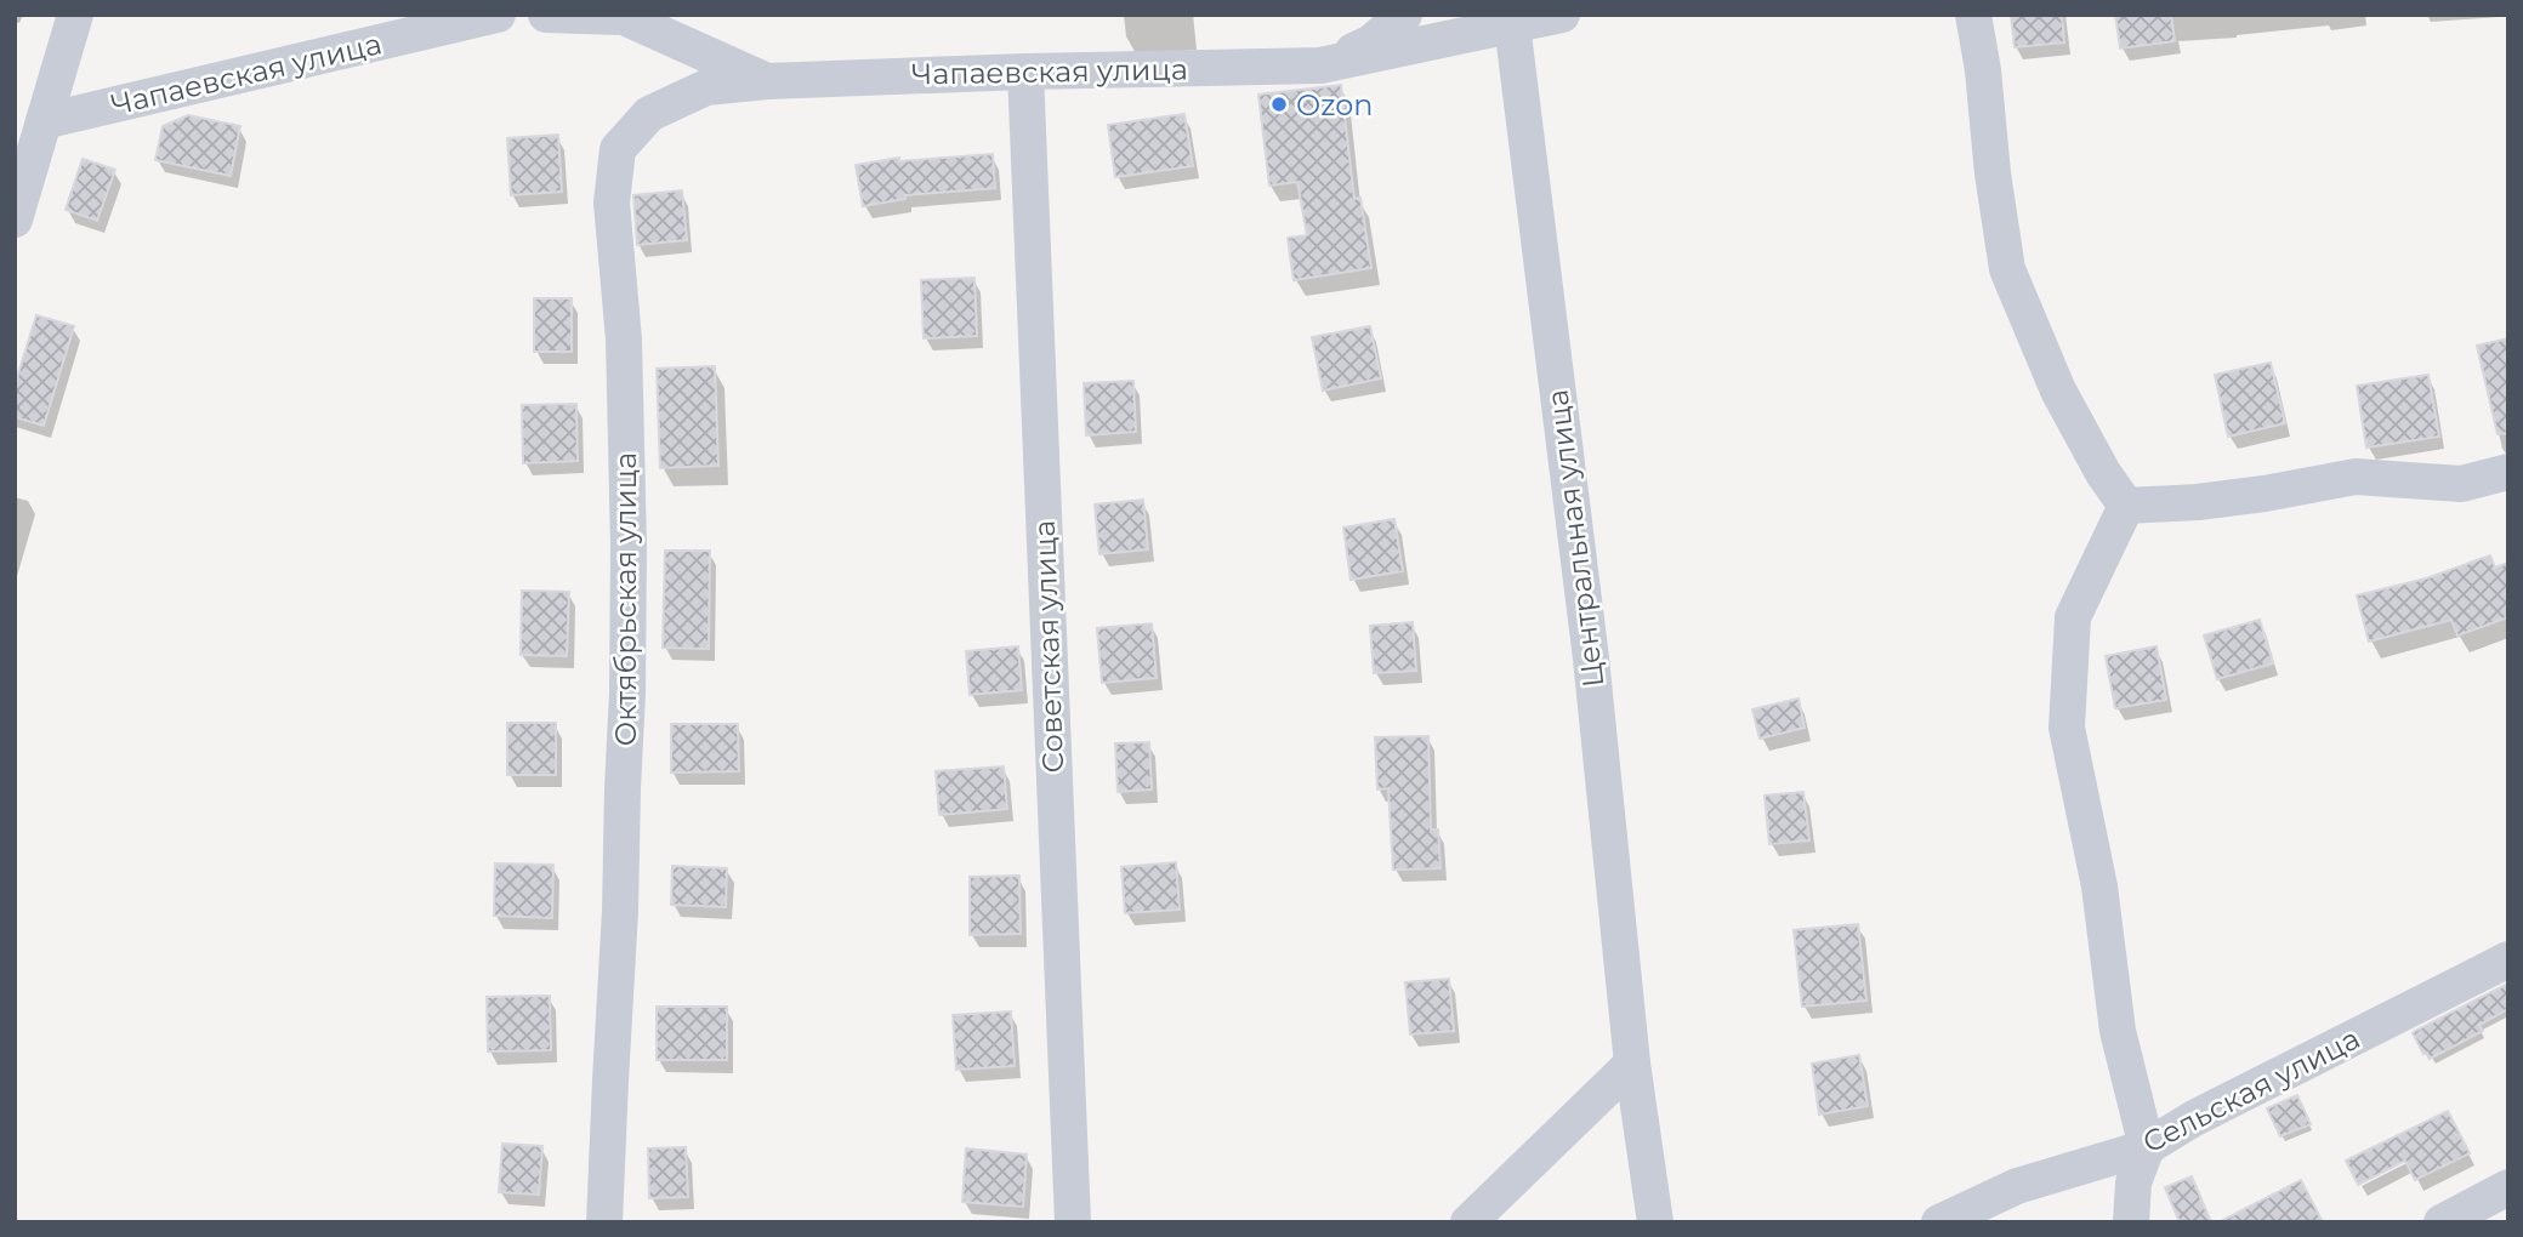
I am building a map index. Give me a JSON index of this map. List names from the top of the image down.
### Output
{
  "streets": {
    "street": [
      "Чапаевская улица",
      "Центральная улица",
      "Октябрьская улица",
      "Советская улица",
      "Сельская улица"
    ]
  },
  "crossings": [
    ["Чапаевская улица", "Центральная улица"],
    ["Чапаевская улица", "Октябрьская улица"],
    ["Чапаевская улица", "Советская улица"]
  ],
  "places": ["Ozon"]
}
